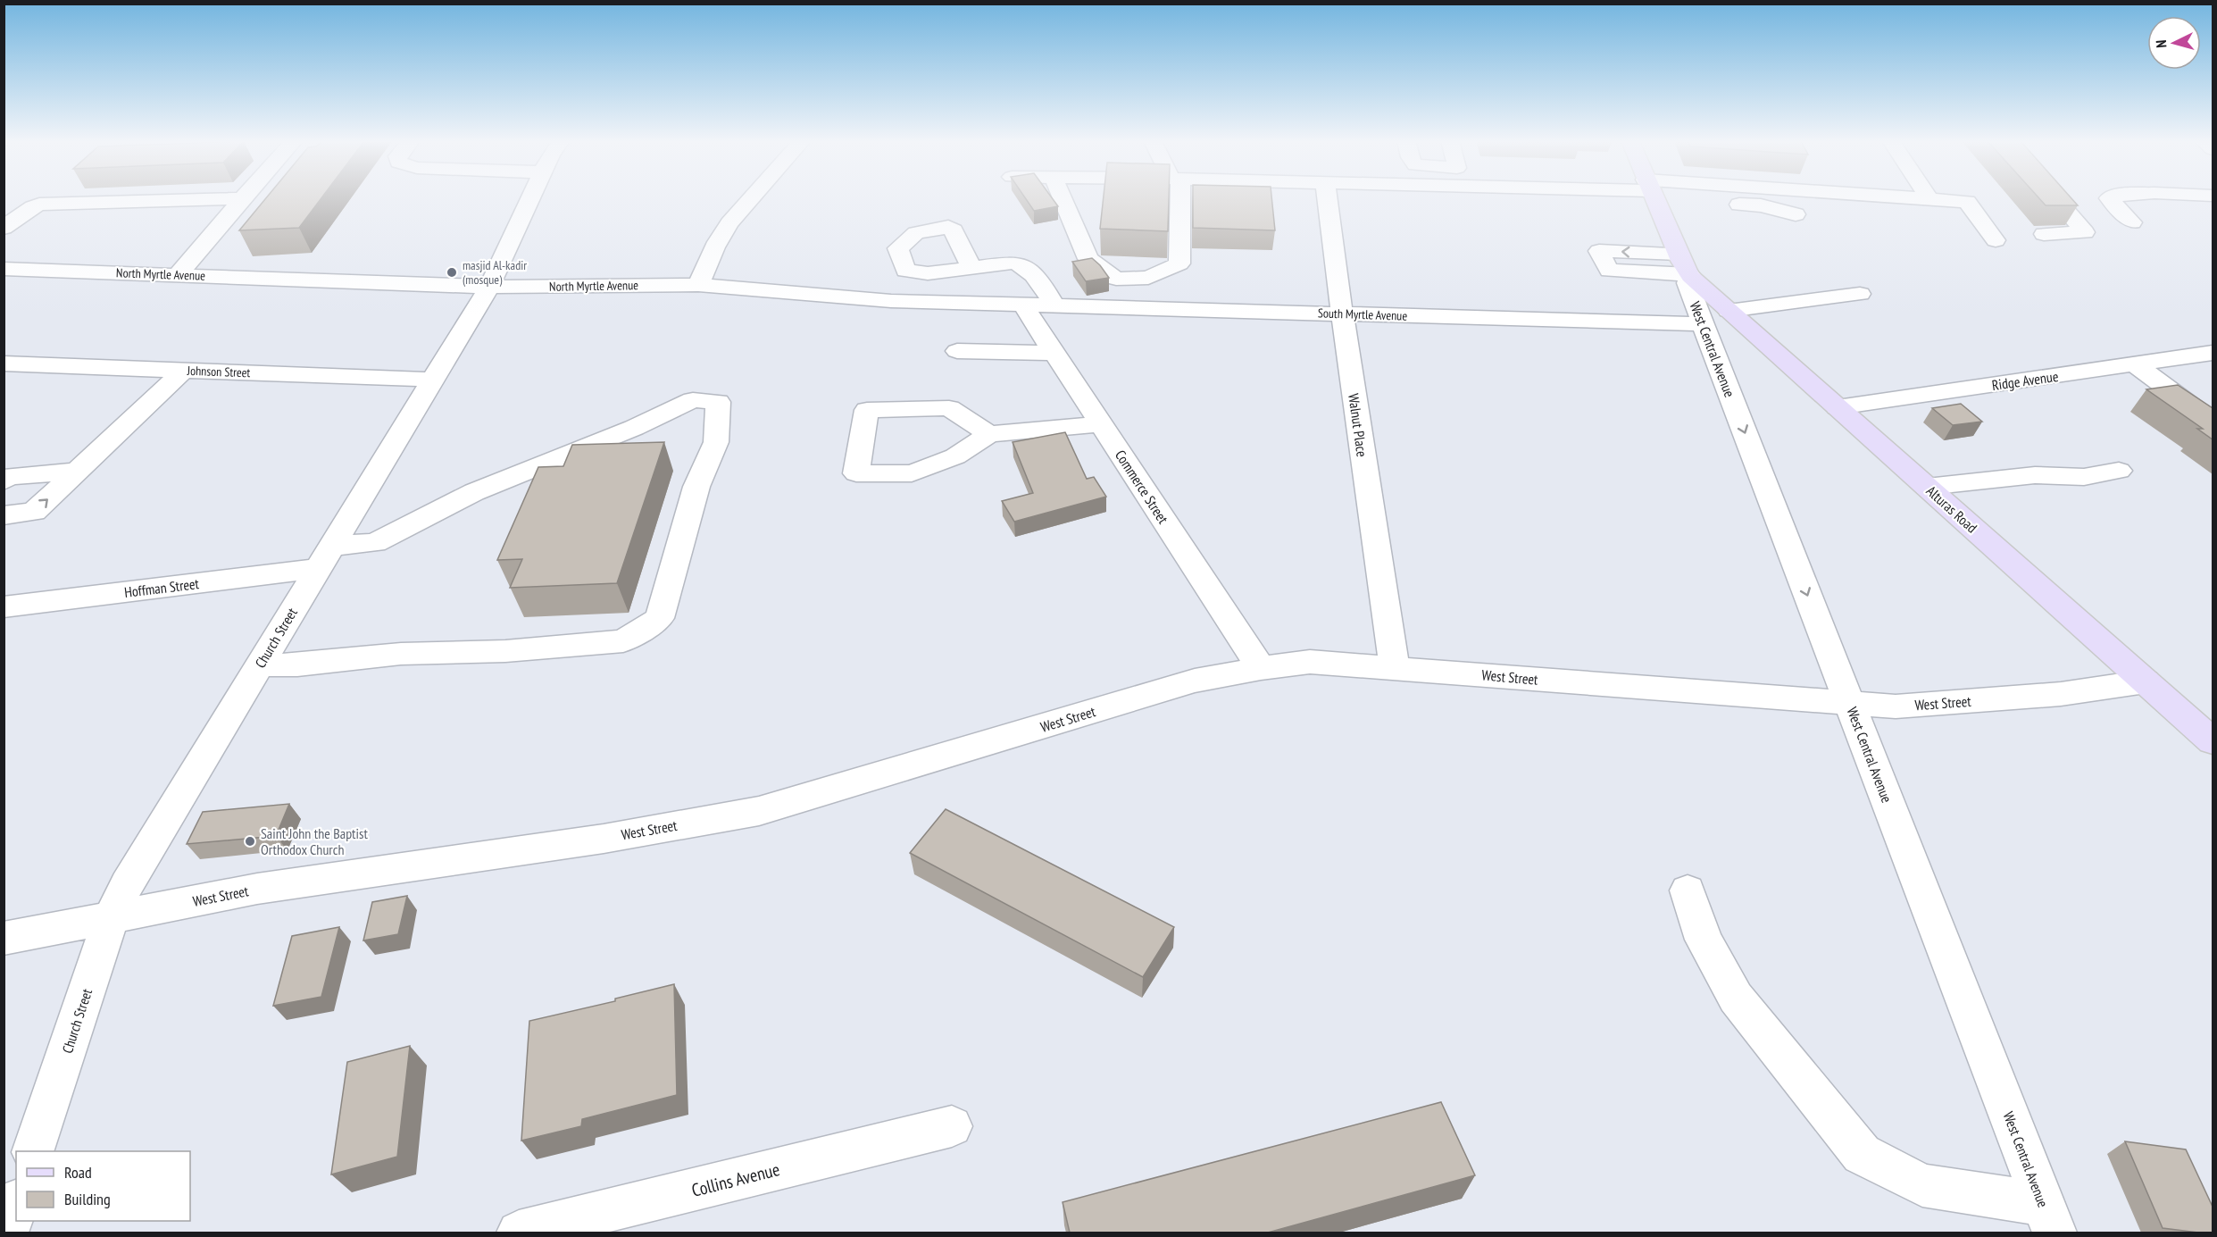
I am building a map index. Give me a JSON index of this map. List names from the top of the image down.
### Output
{
  "streets": {
    "main road": ["Alturas Road"],
    "street": [
      "North Myrtle Avenue",
      "South Myrtle Avenue",
      "West Central Avenue",
      "Johnson Street",
      "Ridge Avenue",
      "Walnut Place",
      "Commerce Street",
      "Hoffman Street",
      "Church Street",
      "West Street",
      "Collins Avenue"
    ]
  },
  "crossings": [
    ["North Myrtle Avenue", "South Myrtle Avenue"],
    ["North Myrtle Avenue", "Commerce Street"],
    ["North Myrtle Avenue", "Church Street"],
    ["South Myrtle Avenue", "West Central Avenue"],
    ["South Myrtle Avenue", "Walnut Place"],
    ["South Myrtle Avenue", "Commerce Street"],
    ["West Central Avenue", "Alturas Road"],
    ["West Central Avenue", "West Street"],
    ["Johnson Street", "Church Street"],
    ["Ridge Avenue", "Alturas Road"],
    ["Walnut Place", "West Street"],
    ["Commerce Street", "West Street"],
    ["Alturas Road", "West Street"],
    ["Hoffman Street", "Church Street"],
    ["Church Street", "West Street"]
  ],
  "one_way": ["West Central Avenue"],
  "places": ["masjid Al-kadir (mosque)", "Saint John the Baptist Orthodox Church"],
  "legend": ["Road", "Building"],
  "north": "left"
}
